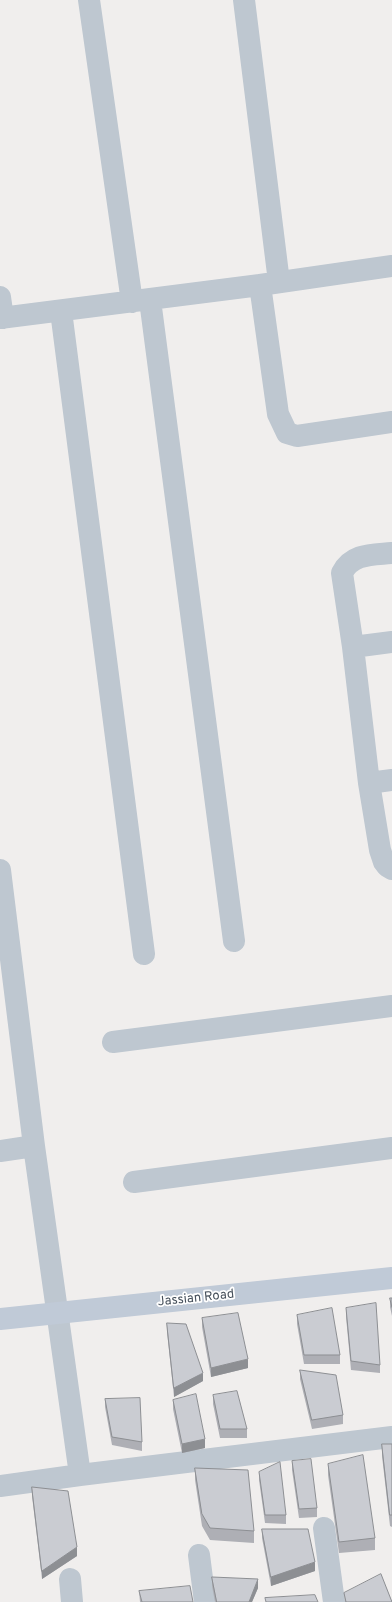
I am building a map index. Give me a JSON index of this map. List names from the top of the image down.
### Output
{
  "streets": {
    "street": ["Jassian Road"]
  }
}
